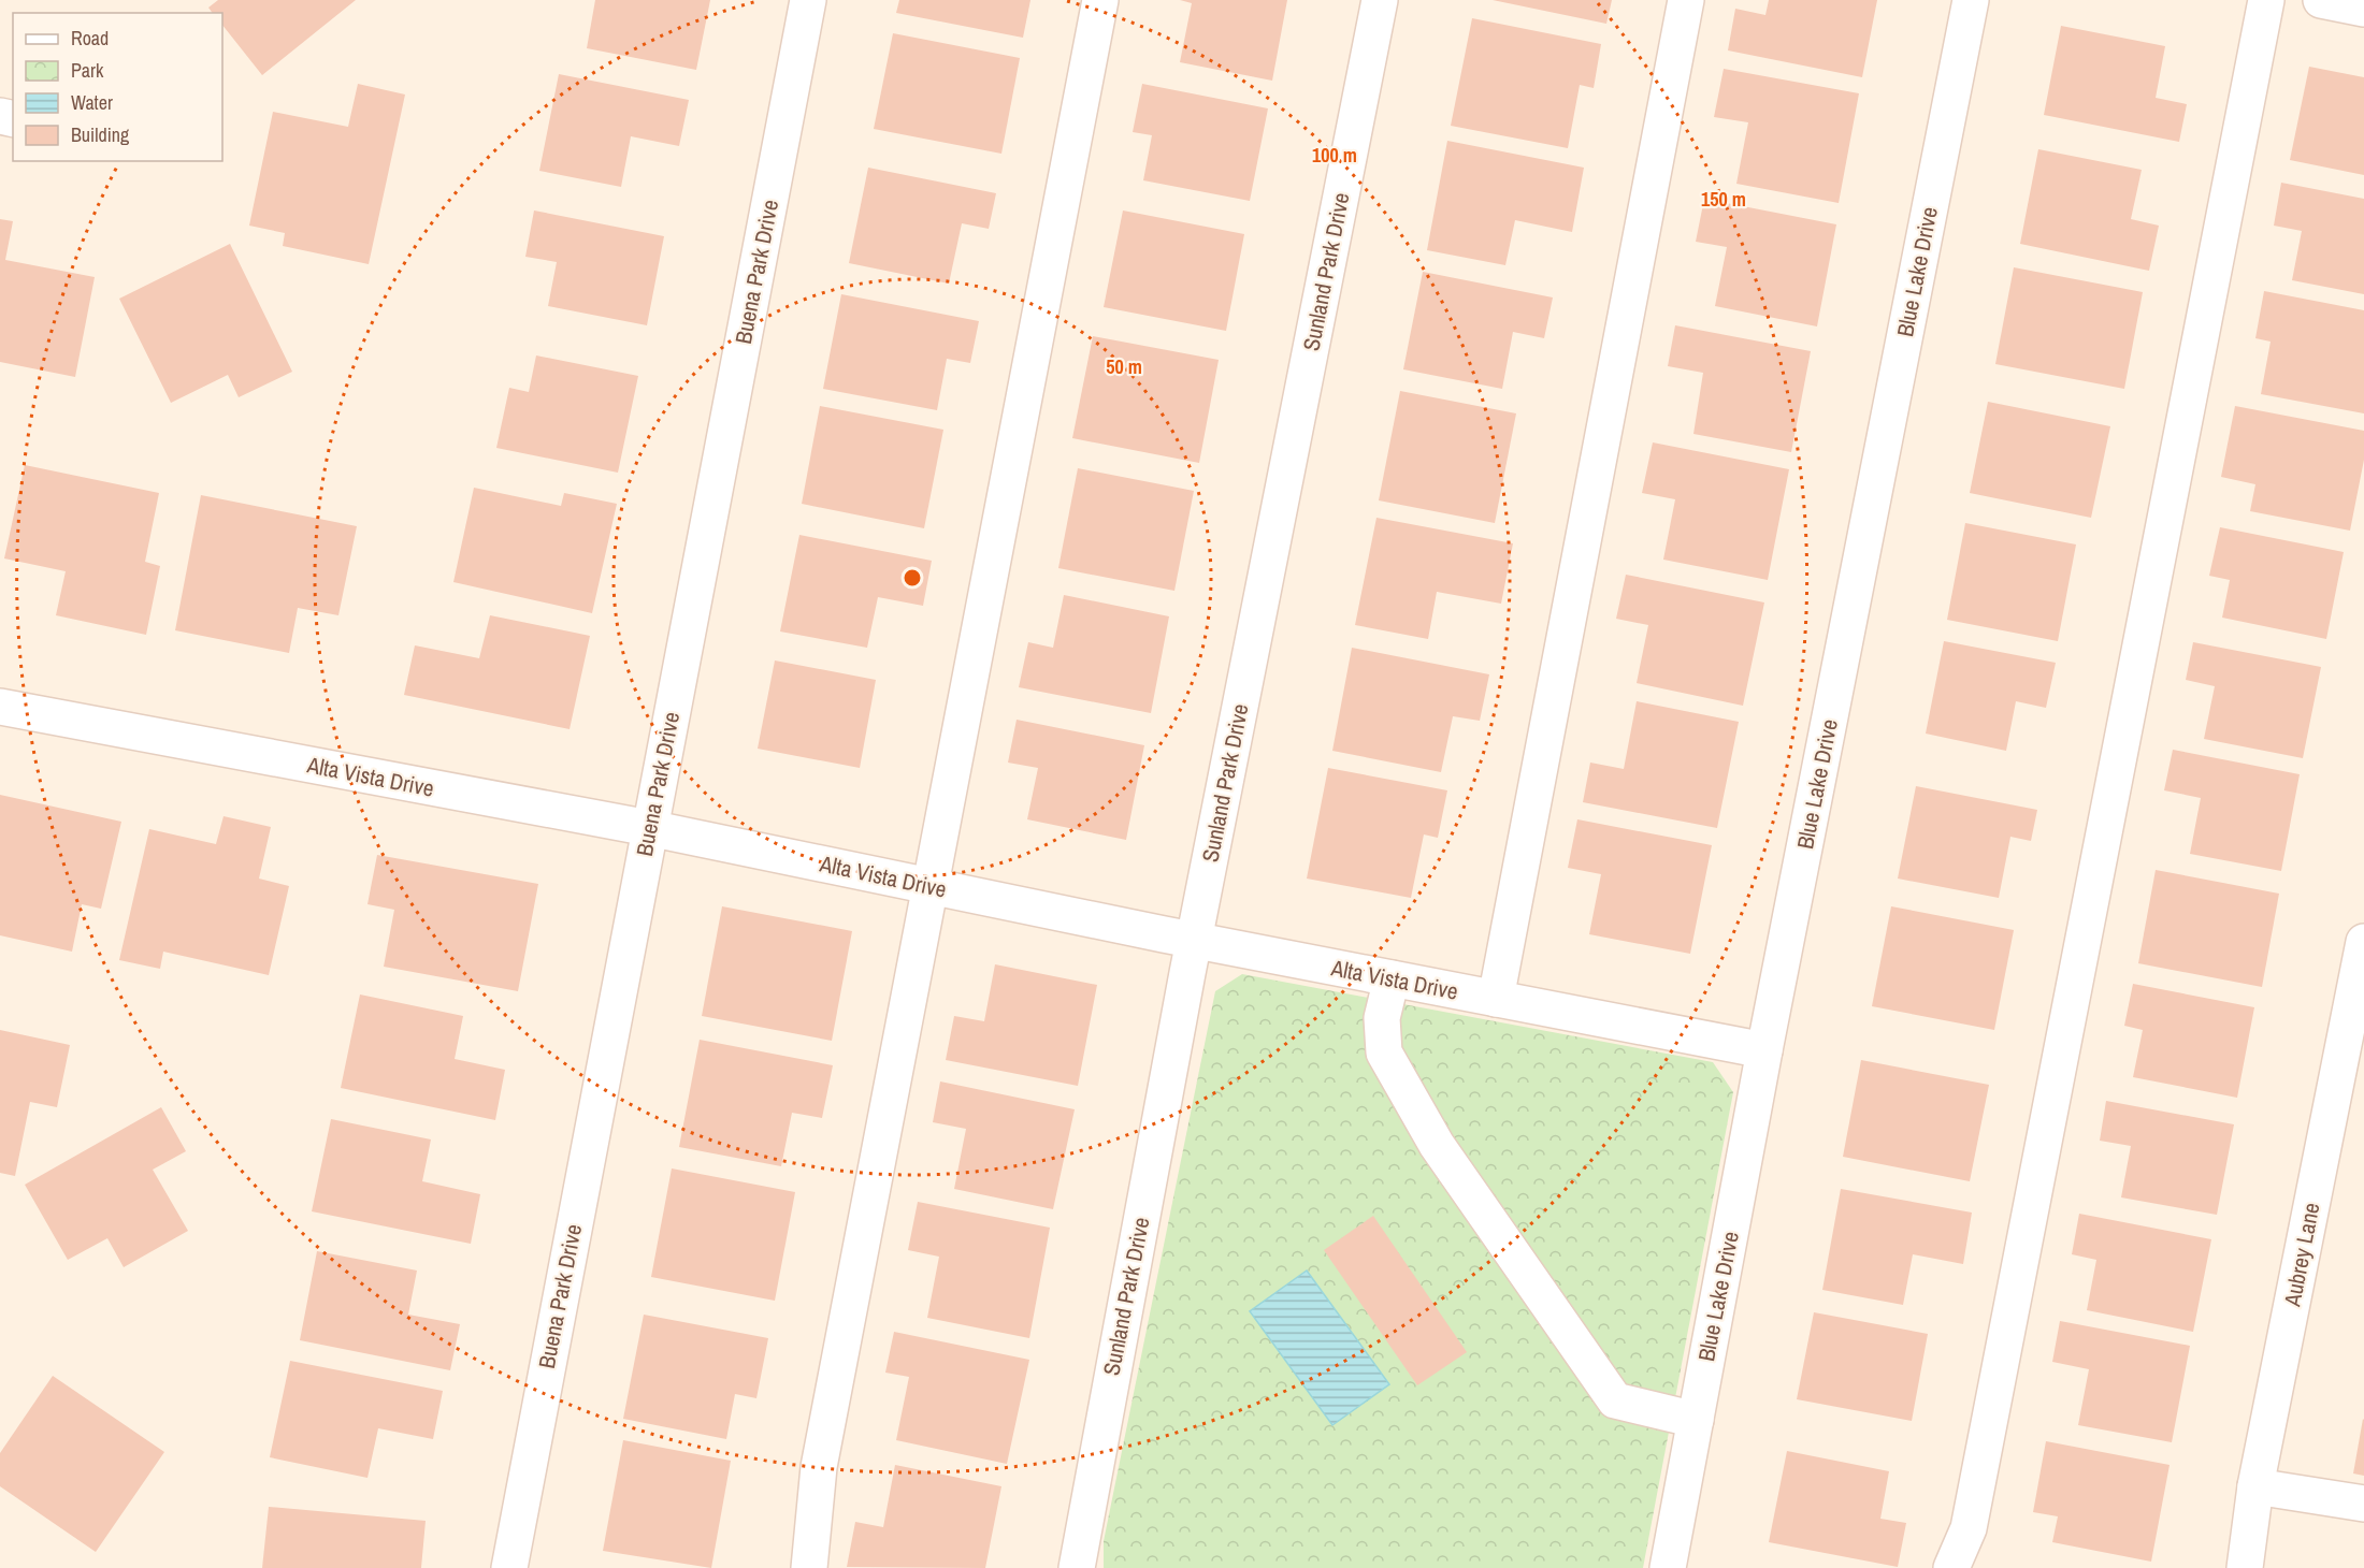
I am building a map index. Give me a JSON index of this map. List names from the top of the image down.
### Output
{
  "streets": {
    "street": [
      "Buena Park Drive",
      "Sunland Park Drive",
      "Blue Lake Drive",
      "Alta Vista Drive",
      "Aubrey Lane"
    ]
  },
  "crossings": [
    ["Buena Park Drive", "Alta Vista Drive"],
    ["Sunland Park Drive", "Alta Vista Drive"],
    ["Blue Lake Drive", "Alta Vista Drive"]
  ],
  "legend": [
    "Road",
    "Park",
    "Water",
    "Building"
  ],
  "rings": ["100 m", "150 m", "50 m"]
}
